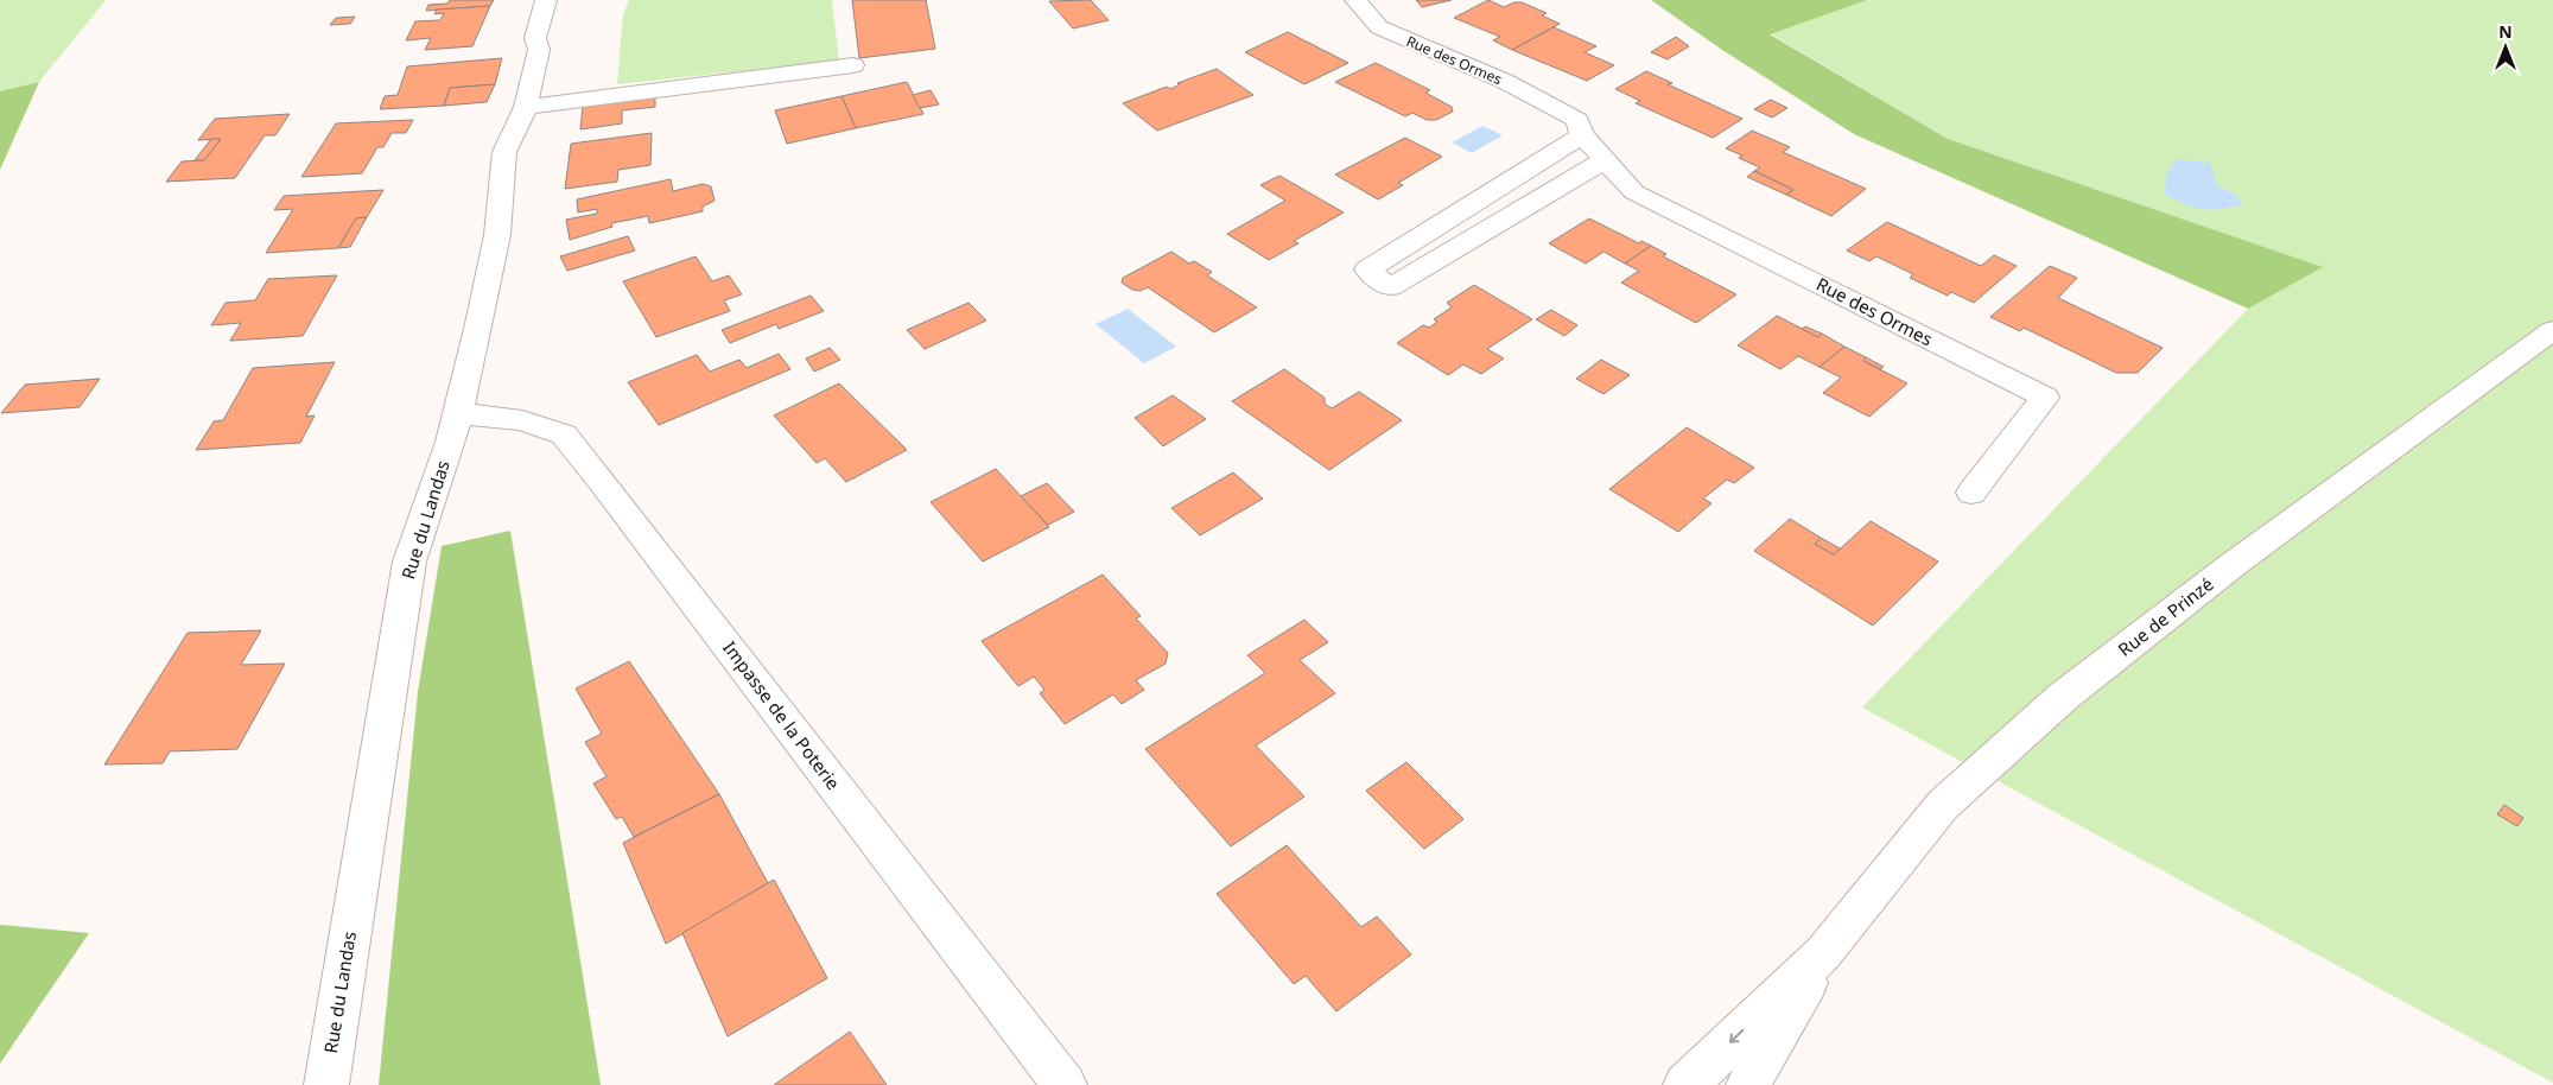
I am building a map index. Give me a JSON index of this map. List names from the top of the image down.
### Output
{
  "streets": {
    "street": [
      "Rue des Ormes",
      "Rue du Landas",
      "Rue de Prinzé",
      "Impasse de la Poterie"
    ]
  },
  "crossings": [
    ["Rue du Landas", "Impasse de la Poterie"]
  ],
  "north": "top"
}
